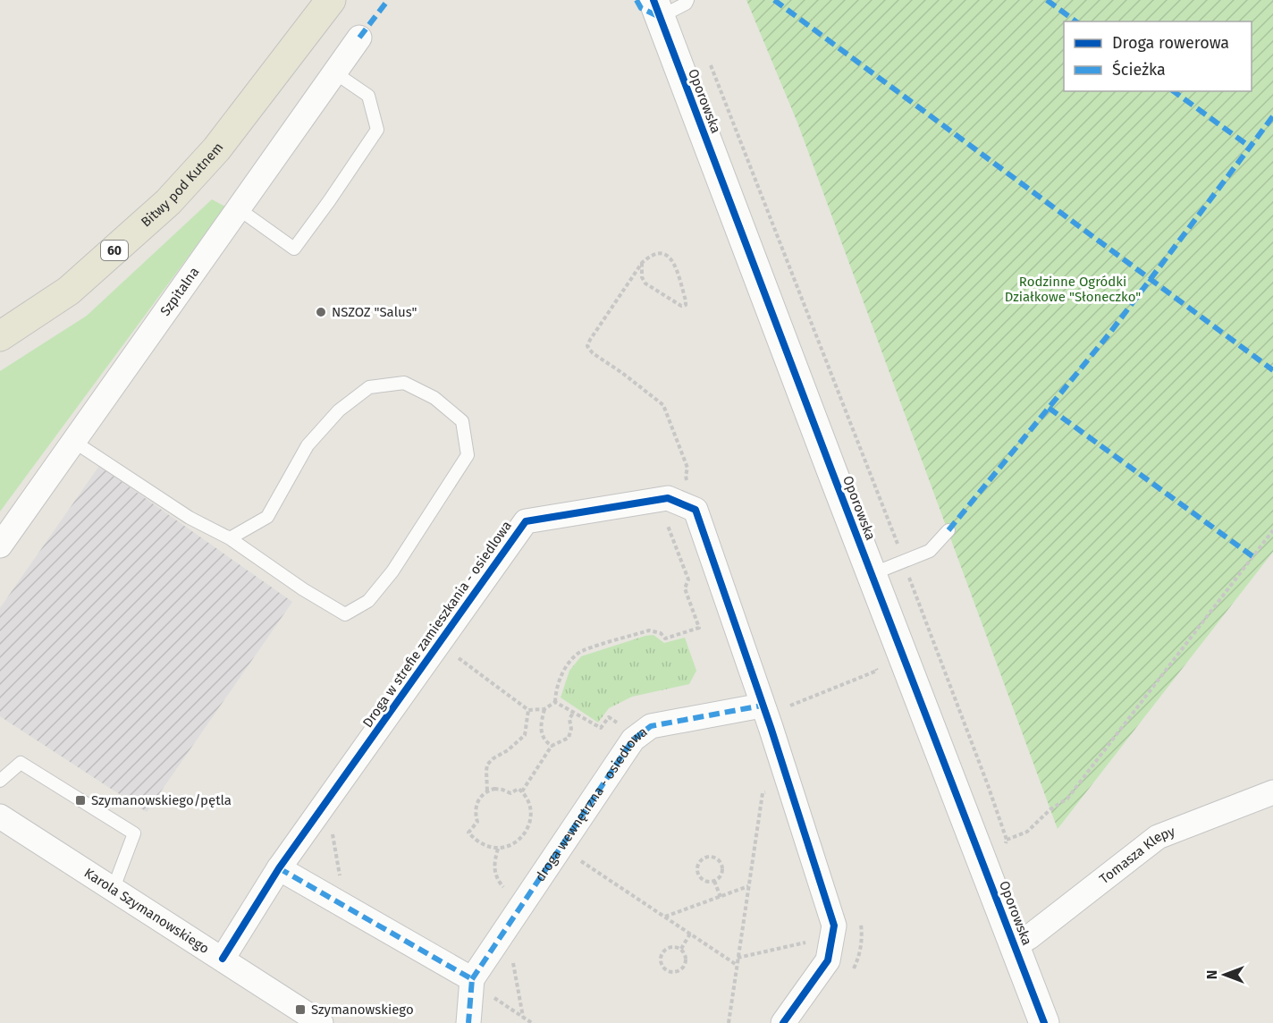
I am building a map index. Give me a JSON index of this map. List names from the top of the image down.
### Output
{
  "streets": {
    "main road": ["Bitwy pod Kutnem", "60"],
    "street": [
      "Oporowska",
      "Szpitalna",
      "Droga w strefie zamieszkania - osiedlowa",
      "droga wewnętrzna - osiedlowa",
      "Tomasza Klepy",
      "Karola Szymanowskiego"
    ]
  },
  "crossings": [
    ["Oporowska", "Tomasza Klepy"],
    ["Droga w strefie zamieszkania - osiedlowa", "droga wewnętrzna - osiedlowa"],
    ["Droga w strefie zamieszkania - osiedlowa", "Karola Szymanowskiego"]
  ],
  "parks": ["Rodzinne Ogródki Działkowe \"Słoneczko\""],
  "places": {
    "other": ["NSZOZ \"Salus\""],
    "transit": ["Szymanowskiego/pętla", "Szymanowskiego"]
  },
  "legend": ["Droga rowerowa", "Ścieżka"],
  "north": "left"
}
